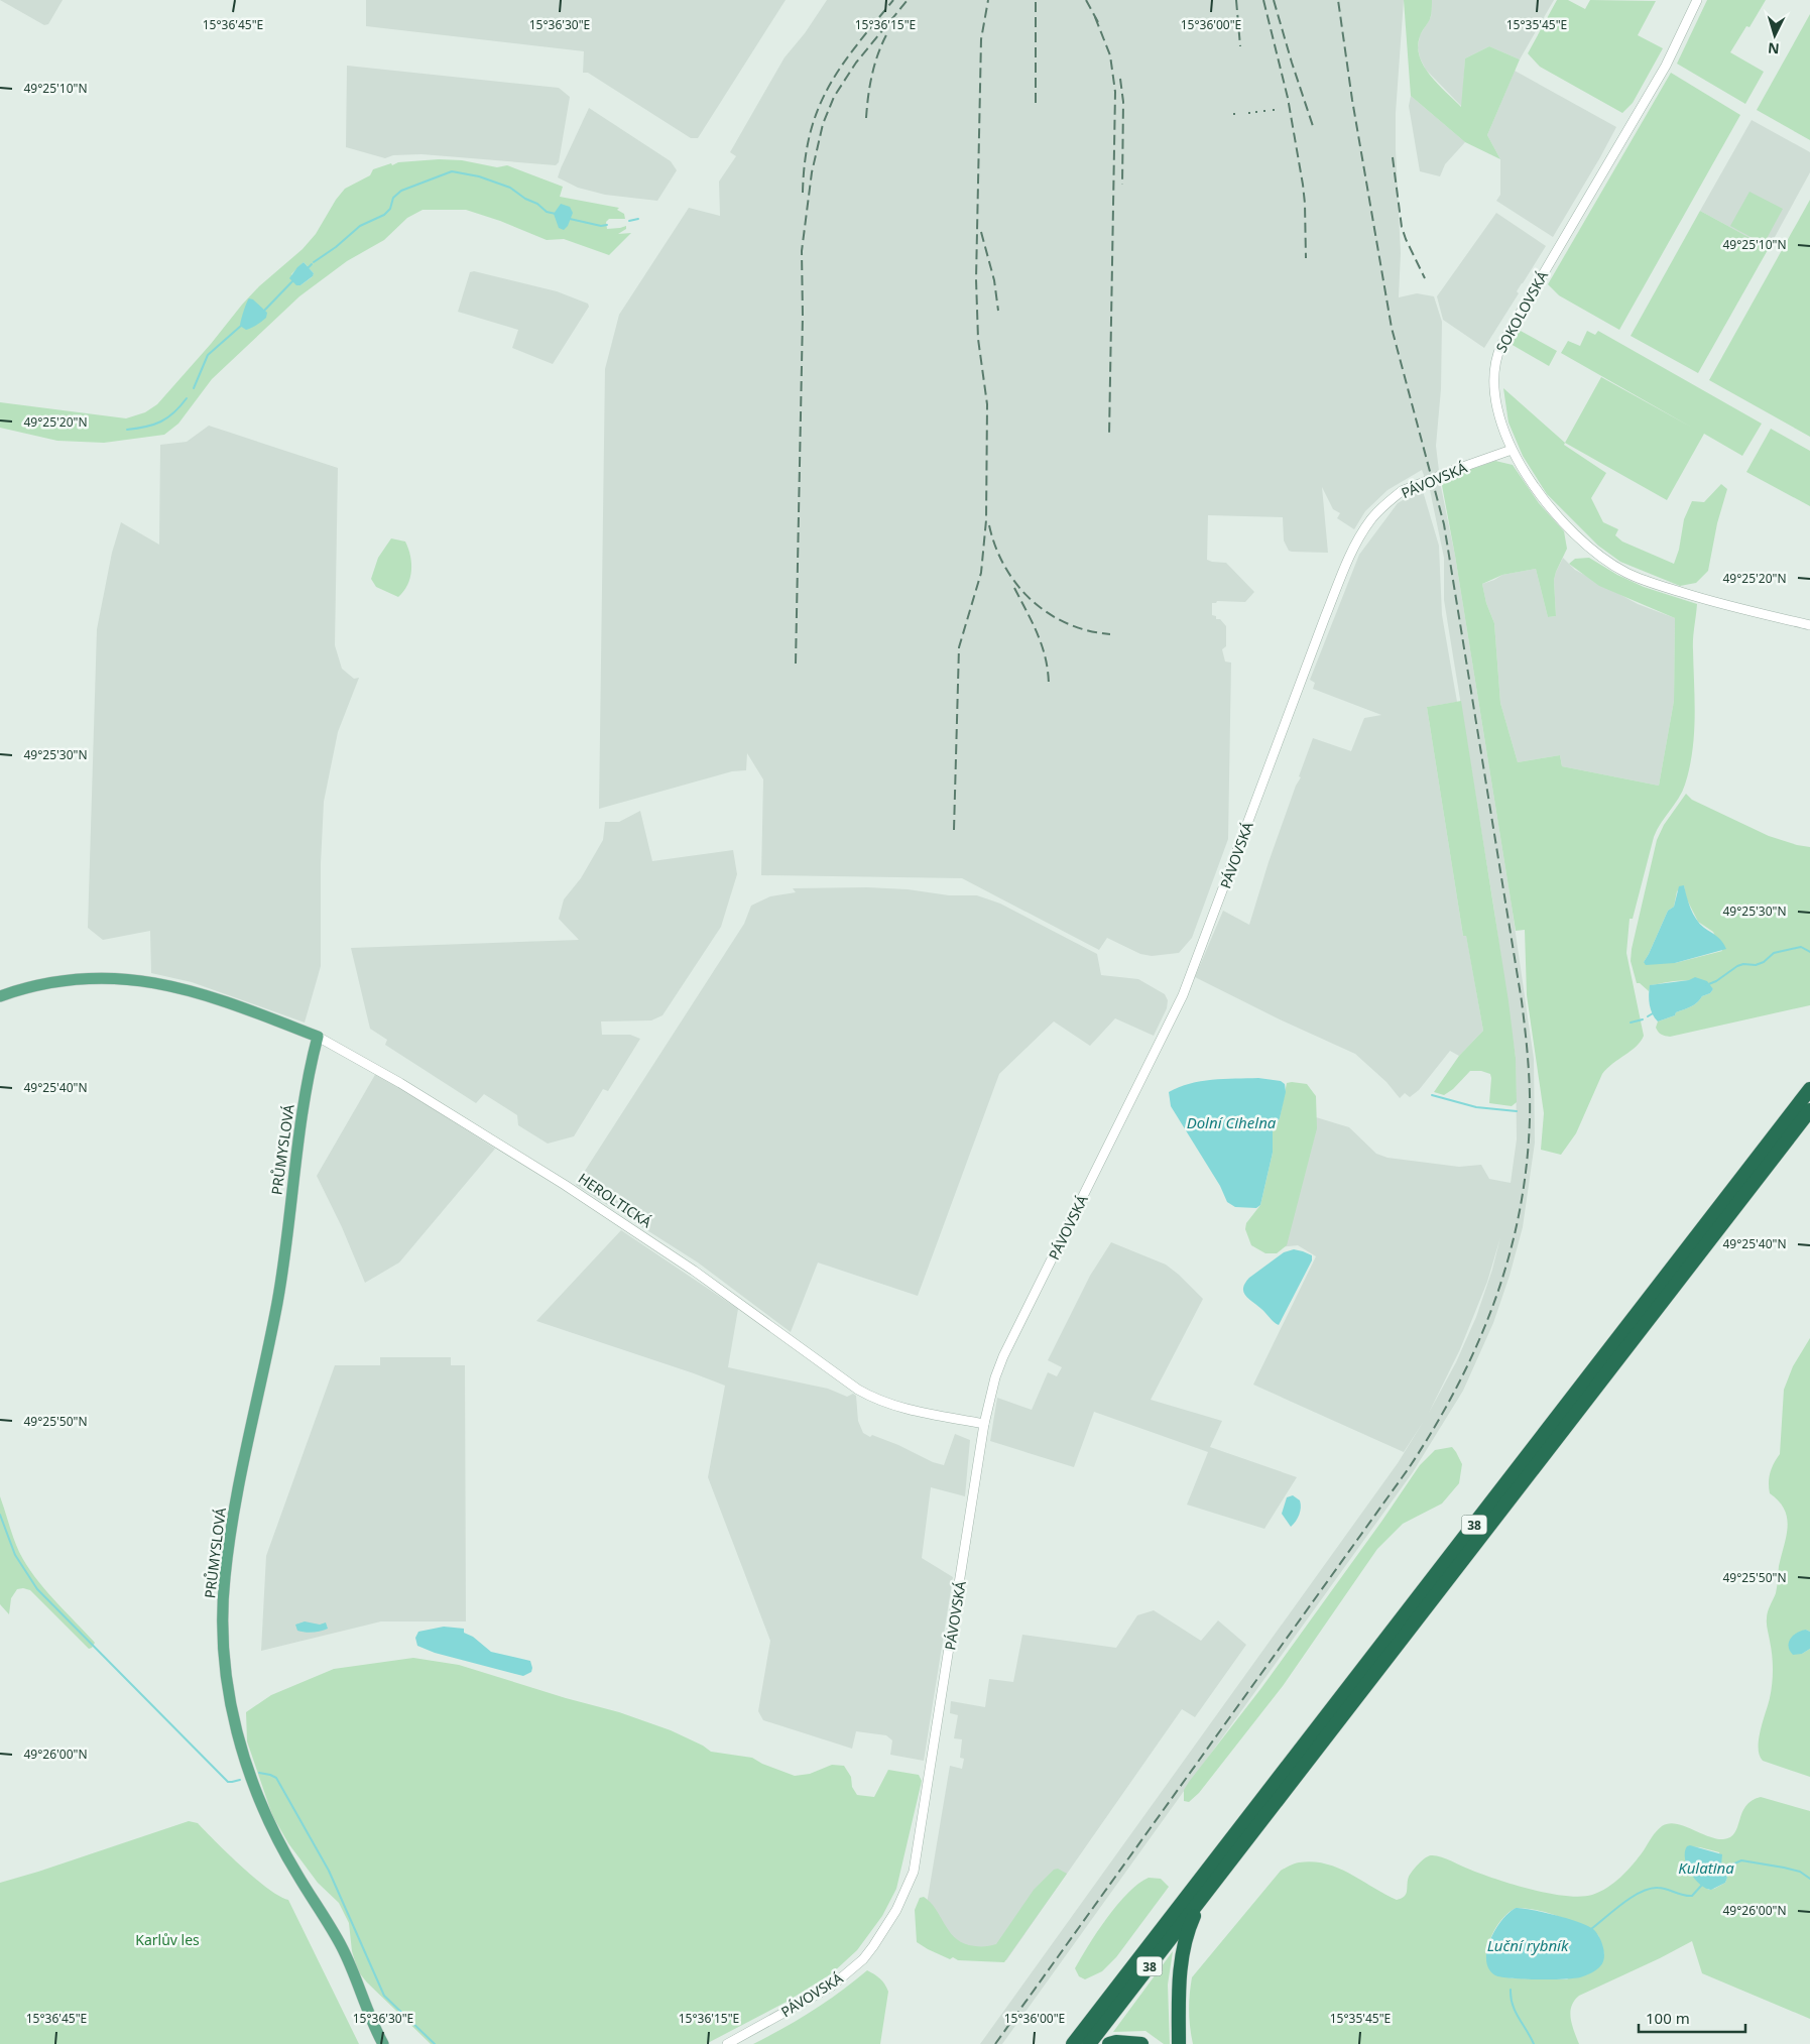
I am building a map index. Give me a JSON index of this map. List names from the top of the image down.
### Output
{
  "streets": {
    "highway": ["38"],
    "main road": ["PRŮMYSLOVÁ", "HEROLTICKÁ"],
    "street": ["SOKOLOVSKÁ", "PÁVOVSKÁ"]
  },
  "crossings": [
    ["SOKOLOVSKÁ", "PÁVOVSKÁ"],
    ["PÁVOVSKÁ", "HEROLTICKÁ"],
    ["PRŮMYSLOVÁ", "HEROLTICKÁ"]
  ],
  "water": ["Dolní Cihelna", "Kulatina", "Luční rybník"],
  "parks": ["Karlův les"],
  "scale_bar": "100 m",
  "north": "bottom",
  "coordinates": [
    "15°36'45\"E",
    "15°36'30\"E",
    "15°36'15\"E",
    "15°36'00\"E",
    "15°35'45\"E",
    "49°25'10\"N",
    "49°25'20\"N",
    "49°25'30\"N",
    "49°25'40\"N",
    "49°25'50\"N",
    "49°26'00\"N"
  ]
}
